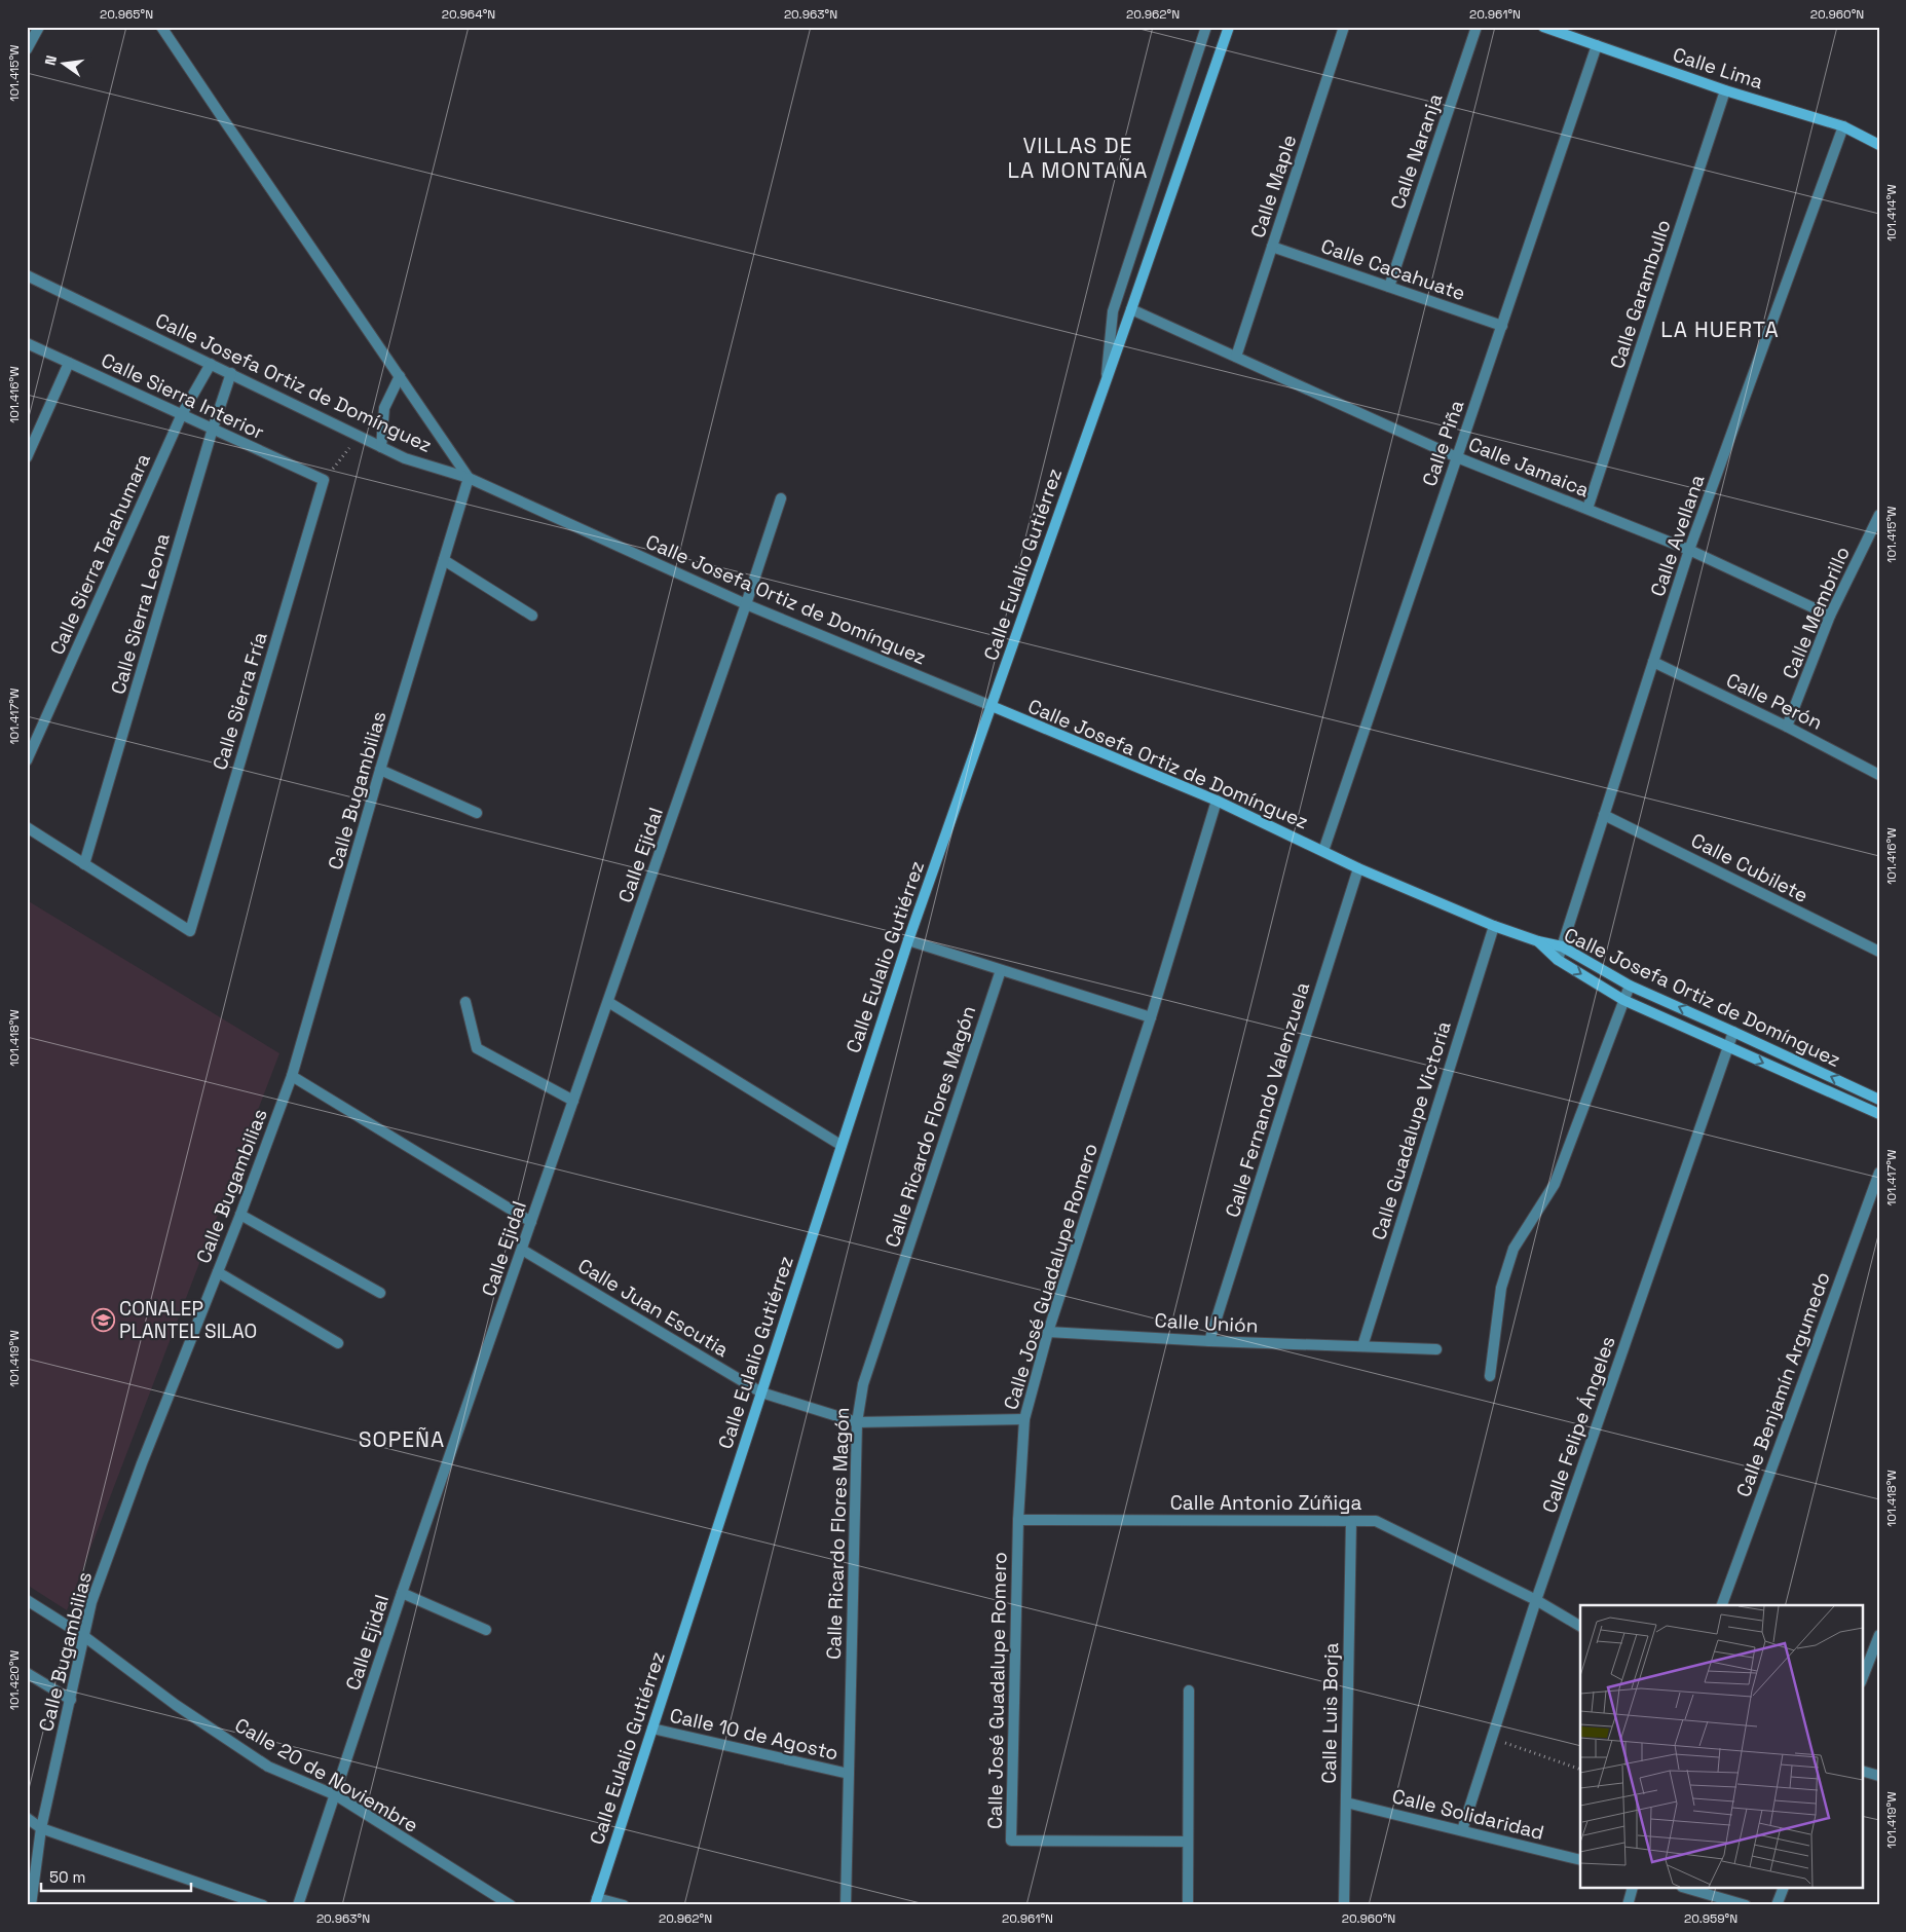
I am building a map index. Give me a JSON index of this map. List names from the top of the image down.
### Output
{
  "streets": {
    "street": [
      "Calle Lima",
      "Calle Naranja",
      "Calle Maple",
      "Calle Cacahuate",
      "Calle Garambullo",
      "Calle Josefa Ortiz de Domínguez",
      "Calle Sierra Interior",
      "Calle Piña",
      "Calle Jamaica",
      "Calle Avellana",
      "Calle Sierra Tarahumara",
      "Calle Eulalio Gutiérrez",
      "Calle Membrillo",
      "Calle Sierra Leona",
      "Calle Sierra Fría",
      "Calle Perón",
      "Calle Bugambilias",
      "Calle Ejidal",
      "Calle Cubilete",
      "Calle Fernando Valenzuela",
      "Calle Ricardo Flores Magón",
      "Calle Guadalupe Victoria",
      "Calle José Guadalupe Romero",
      "Calle Juan Escutia",
      "Calle Unión",
      "Calle Benjamín Argumedo",
      "Calle Felipe Ángeles",
      "Calle Antonio Zúñiga",
      "Calle Luis Borja",
      "Calle 10 de Agosto",
      "Calle 20 de Noviembre",
      "Calle Solidaridad"
    ]
  },
  "crossings": [
    ["Calle Lima", "Calle Garambullo"],
    ["Calle Lima", "Calle Piña"],
    ["Calle Lima", "Calle Avellana"],
    ["Calle Naranja", "Calle Cacahuate"],
    ["Calle Maple", "Calle Cacahuate"],
    ["Calle Maple", "Calle Jamaica"],
    ["Calle Cacahuate", "Calle Piña"],
    ["Calle Garambullo", "Calle Jamaica"],
    ["Calle Josefa Ortiz de Domínguez", "Calle Piña"],
    ["Calle Josefa Ortiz de Domínguez", "Calle Avellana"],
    ["Calle Josefa Ortiz de Domínguez", "Calle Sierra Tarahumara"],
    ["Calle Josefa Ortiz de Domínguez", "Calle Eulalio Gutiérrez"],
    ["Calle Josefa Ortiz de Domínguez", "Calle Sierra Leona"],
    ["Calle Josefa Ortiz de Domínguez", "Calle Bugambilias"],
    ["Calle Josefa Ortiz de Domínguez", "Calle Ejidal"],
    ["Calle Josefa Ortiz de Domínguez", "Calle Fernando Valenzuela"],
    ["Calle Josefa Ortiz de Domínguez", "Calle Guadalupe Victoria"],
    ["Calle Josefa Ortiz de Domínguez", "Calle José Guadalupe Romero"],
    ["Calle Josefa Ortiz de Domínguez", "Calle Felipe Ángeles"],
    ["Calle Sierra Interior", "Calle Sierra Tarahumara"],
    ["Calle Sierra Interior", "Calle Sierra Leona"],
    ["Calle Sierra Interior", "Calle Sierra Fría"],
    ["Calle Piña", "Calle Jamaica"],
    ["Calle Jamaica", "Calle Avellana"],
    ["Calle Jamaica", "Calle Eulalio Gutiérrez"],
    ["Calle Jamaica", "Calle Membrillo"],
    ["Calle Avellana", "Calle Perón"],
    ["Calle Avellana", "Calle Cubilete"],
    ["Calle Eulalio Gutiérrez", "Calle Juan Escutia"],
    ["Calle Eulalio Gutiérrez", "Calle 10 de Agosto"],
    ["Calle Membrillo", "Calle Perón"],
    ["Calle Sierra Leona", "Calle Sierra Fría"],
    ["Calle Bugambilias", "Calle 20 de Noviembre"],
    ["Calle Ejidal", "Calle Juan Escutia"],
    ["Calle Ejidal", "Calle 20 de Noviembre"],
    ["Calle Fernando Valenzuela", "Calle Unión"],
    ["Calle Ricardo Flores Magón", "Calle Juan Escutia"],
    ["Calle Ricardo Flores Magón", "Calle 10 de Agosto"],
    ["Calle Guadalupe Victoria", "Calle Unión"],
    ["Calle José Guadalupe Romero", "Calle Juan Escutia"],
    ["Calle José Guadalupe Romero", "Calle Unión"],
    ["Calle José Guadalupe Romero", "Calle Antonio Zúñiga"],
    ["Calle Felipe Ángeles", "Calle Antonio Zúñiga"],
    ["Calle Felipe Ángeles", "Calle Solidaridad"],
    ["Calle Antonio Zúñiga", "Calle Luis Borja"],
    ["Calle Luis Borja", "Calle Solidaridad"]
  ],
  "districts": ["VILLAS DE LA MONTAÑA", "LA HUERTA", "SOPEÑA"],
  "places": {
    "school or university": ["CONALEP PLANTEL SILAO"]
  },
  "scale_bar": "50 m",
  "north": "left",
  "coordinates": [
    "20.965°N",
    "20.964°N",
    "20.963°N",
    "20.962°N",
    "20.961°N",
    "20.960°N",
    "101.415°W",
    "101.414°W",
    "101.416°W",
    "101.417°W",
    "101.418°W",
    "101.419°W",
    "101.420°W",
    "20.959°N"
  ]
}
